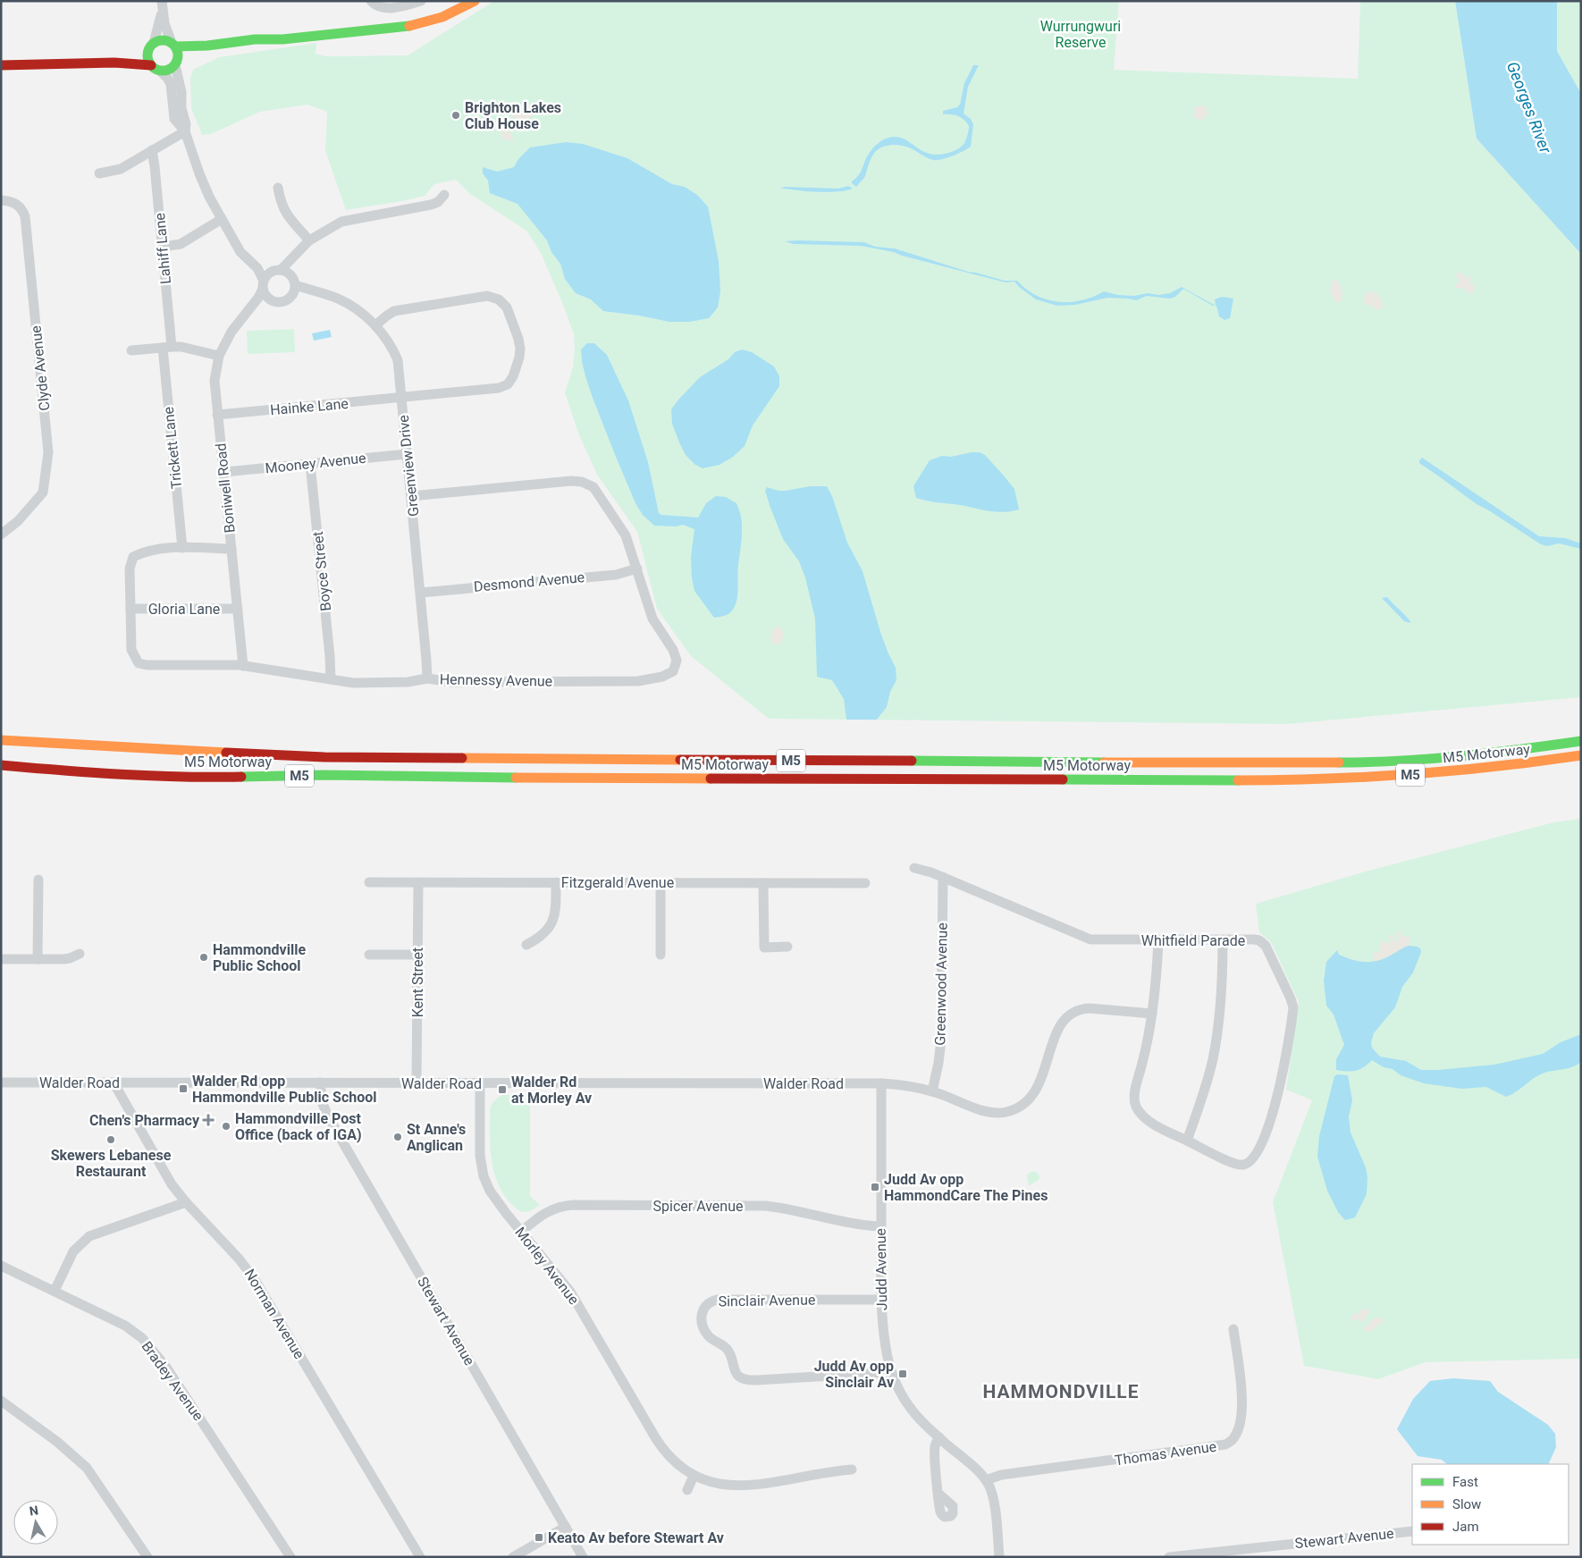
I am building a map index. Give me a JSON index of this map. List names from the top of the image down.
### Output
{
  "streets": {
    "main road": ["M5 Motorway", "M5"],
    "street": [
      "Lahiff Lane",
      "Clyde Avenue",
      "Hainke Lane",
      "Trickett Lane",
      "Mooney Avenue",
      "Greenview Drive",
      "Boniwell Road",
      "Boyce Street",
      "Desmond Avenue",
      "Gloria Lane",
      "Hennessy Avenue",
      "Fitzgerald Avenue",
      "Whitfield Parade",
      "Kent Street",
      "Greenwood Avenue",
      "Walder Road",
      "Spicer Avenue",
      "Morley Avenue",
      "Judd Avenue",
      "Sinclair Avenue",
      "Norman Avenue",
      "Stewart Avenue",
      "Bradey Avenue",
      "Thomas Avenue"
    ]
  },
  "crossings": [
    ["Lahiff Lane", "Trickett Lane"],
    ["Hainke Lane", "Greenview Drive"],
    ["Hainke Lane", "Boniwell Road"],
    ["Trickett Lane", "Hennessy Avenue"],
    ["Mooney Avenue", "Greenview Drive"],
    ["Mooney Avenue", "Boniwell Road"],
    ["Mooney Avenue", "Boyce Street"],
    ["Greenview Drive", "Boniwell Road"],
    ["Greenview Drive", "Desmond Avenue"],
    ["Greenview Drive", "Hennessy Avenue"],
    ["Boniwell Road", "Gloria Lane"],
    ["Boniwell Road", "Hennessy Avenue"],
    ["Boyce Street", "Hennessy Avenue"],
    ["Desmond Avenue", "Hennessy Avenue"],
    ["Gloria Lane", "Hennessy Avenue"],
    ["Fitzgerald Avenue", "Kent Street"],
    ["Whitfield Parade", "Greenwood Avenue"],
    ["Kent Street", "Walder Road"],
    ["Greenwood Avenue", "Walder Road"],
    ["Walder Road", "Morley Avenue"],
    ["Walder Road", "Judd Avenue"],
    ["Walder Road", "Norman Avenue"],
    ["Walder Road", "Stewart Avenue"],
    ["Spicer Avenue", "Morley Avenue"],
    ["Spicer Avenue", "Judd Avenue"],
    ["Judd Avenue", "Sinclair Avenue"],
    ["Judd Avenue", "Thomas Avenue"]
  ],
  "districts": ["HAMMONDVILLE"],
  "water": ["Georges River"],
  "parks": ["Wurrungwuri Reserve"],
  "places": {
    "other": [
      "Brighton Lakes Club House",
      "Hammondville Public School",
      "Hammondville Post Office (back of IGA)",
      "St Anne's Anglican",
      "Skewers Lebanese Restaurant"
    ],
    "transit": [
      "Walder Rd opp Hammondville Public School",
      "Walder Rd at Morley Av",
      "Judd Av opp HammondCare The Pines",
      "Judd Av opp Sinclair Av",
      "Keato Av before Stewart Av"
    ],
    "health": ["Chen's Pharmacy"]
  },
  "legend": ["Fast", "Slow", "Jam"],
  "north": "top"
}
